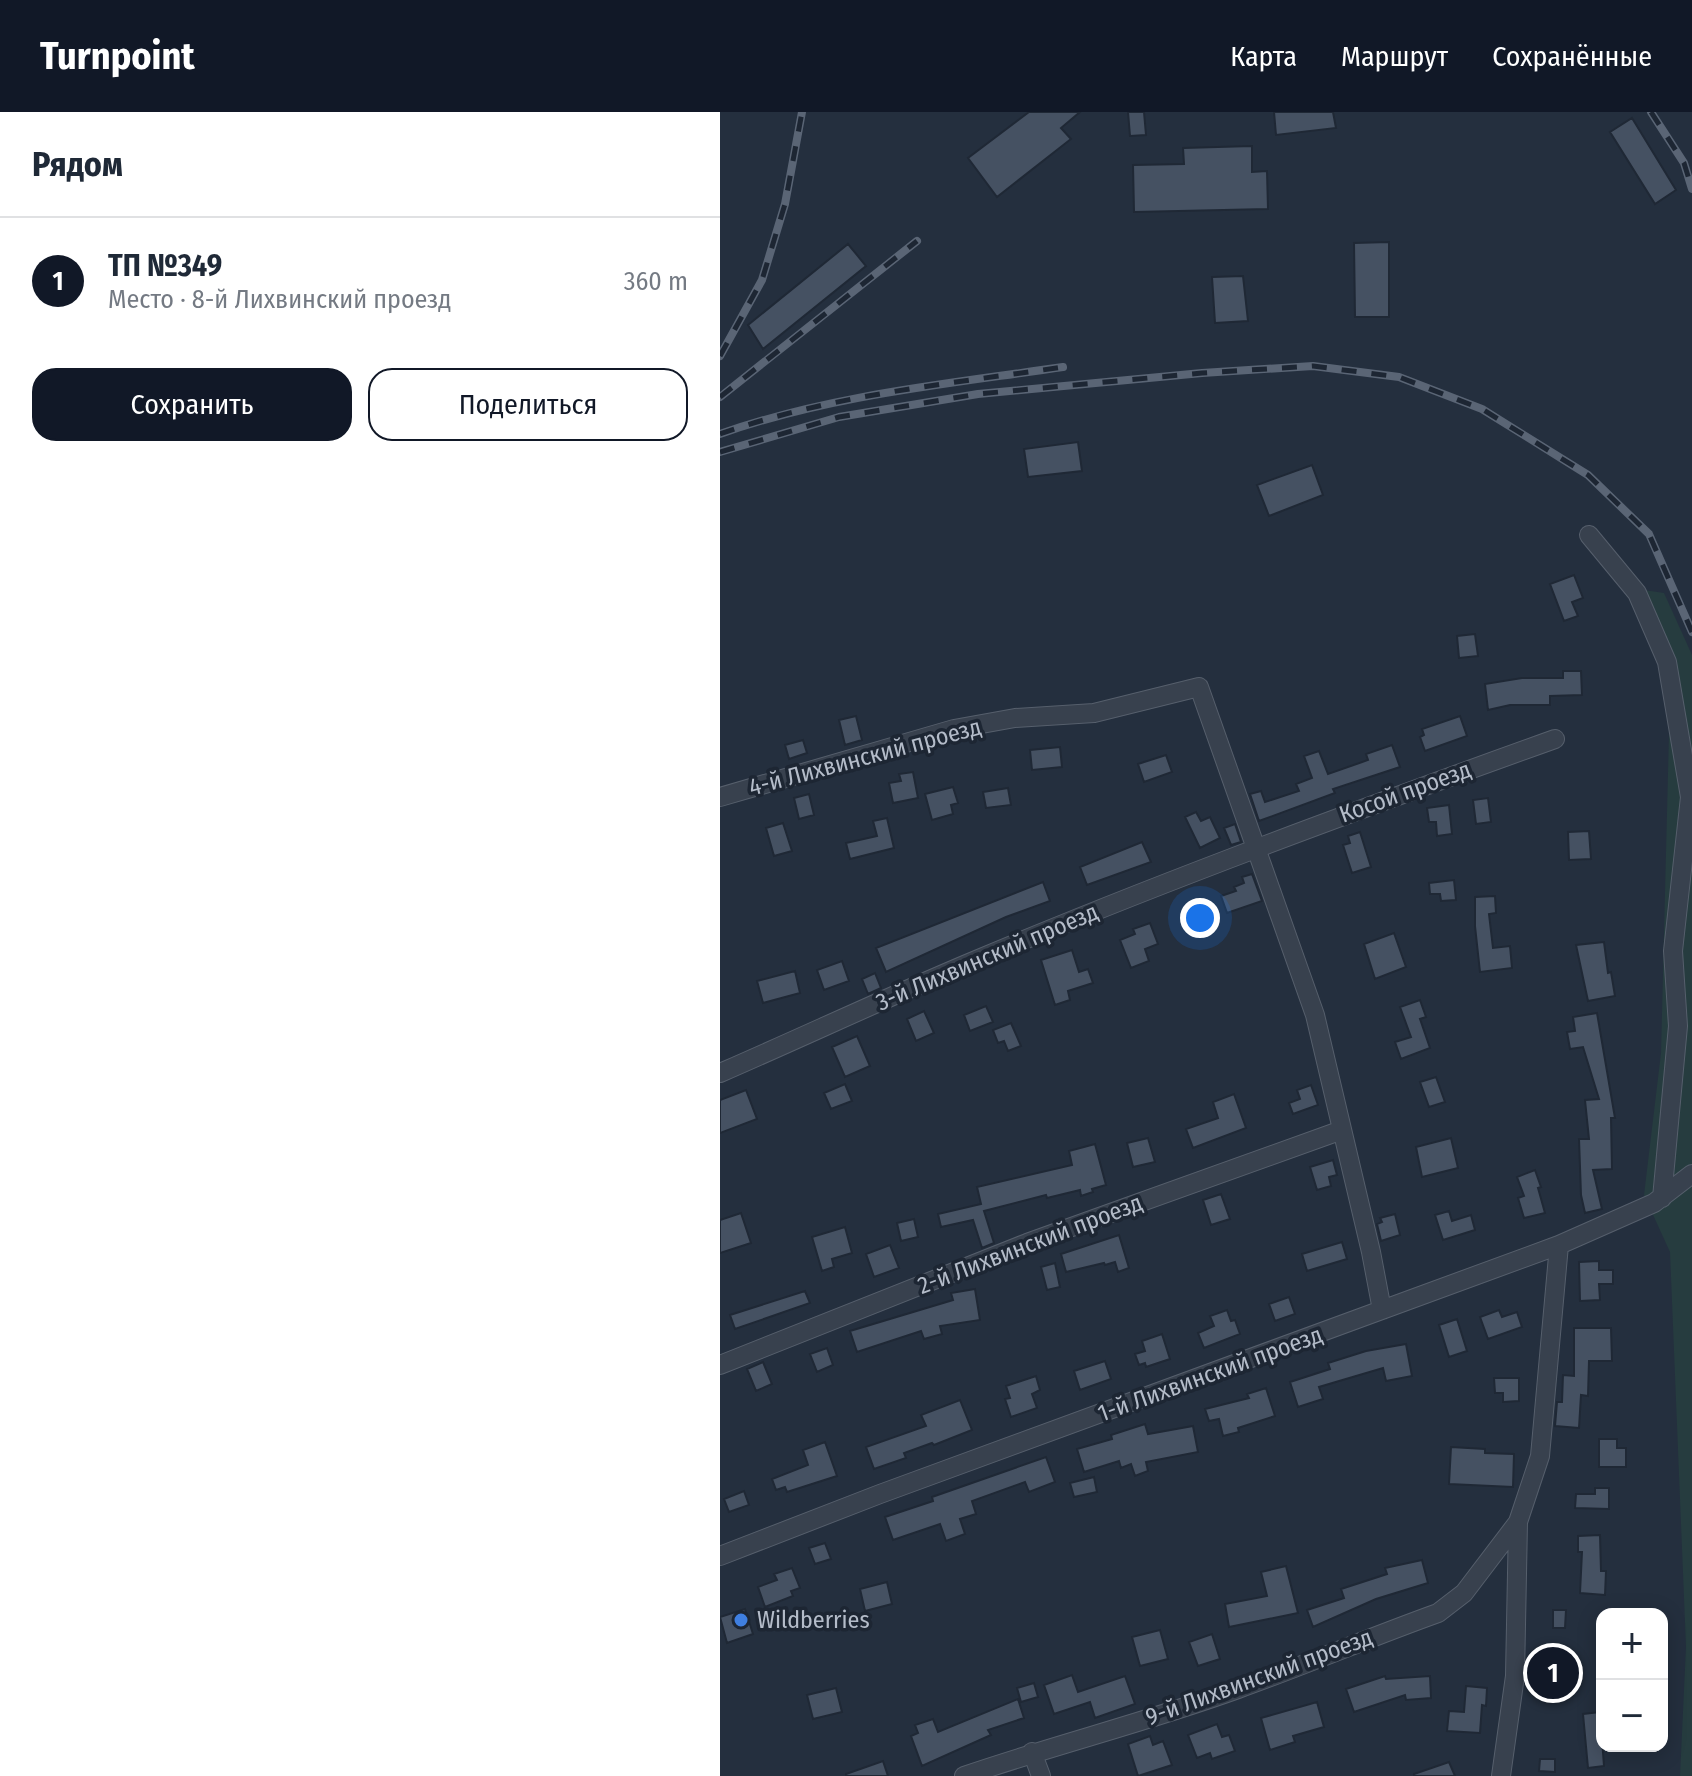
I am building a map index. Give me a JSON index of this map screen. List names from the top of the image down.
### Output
{
  "streets": {
    "street": [
      "4-й Лихвинский проезд",
      "Косой проезд",
      "3-й Лихвинский проезд",
      "2-й Лихвинский проезд",
      "1-й Лихвинский проезд",
      "9-й Лихвинский проезд"
    ]
  },
  "crossings": [
    ["4-й Лихвинский проезд", "Косой проезд"],
    ["4-й Лихвинский проезд", "3-й Лихвинский проезд"],
    ["Косой проезд", "3-й Лихвинский проезд"]
  ],
  "places": ["Wildberries"],
  "page": {
    "header": "Turnpoint",
    "nav": ["Карта", "Маршрут", "Сохранённые"],
    "heading": "Рядом",
    "list": [
      {
        "mark": "1",
        "name": "ТП №349",
        "note": "Место · 8-й Лихвинский проезд",
        "value": "360 m"
      }
    ],
    "buttons": ["Сохранить", "Поделиться"],
    "map_buttons": ["+", "−"],
    "pins": "1"
  }
}
